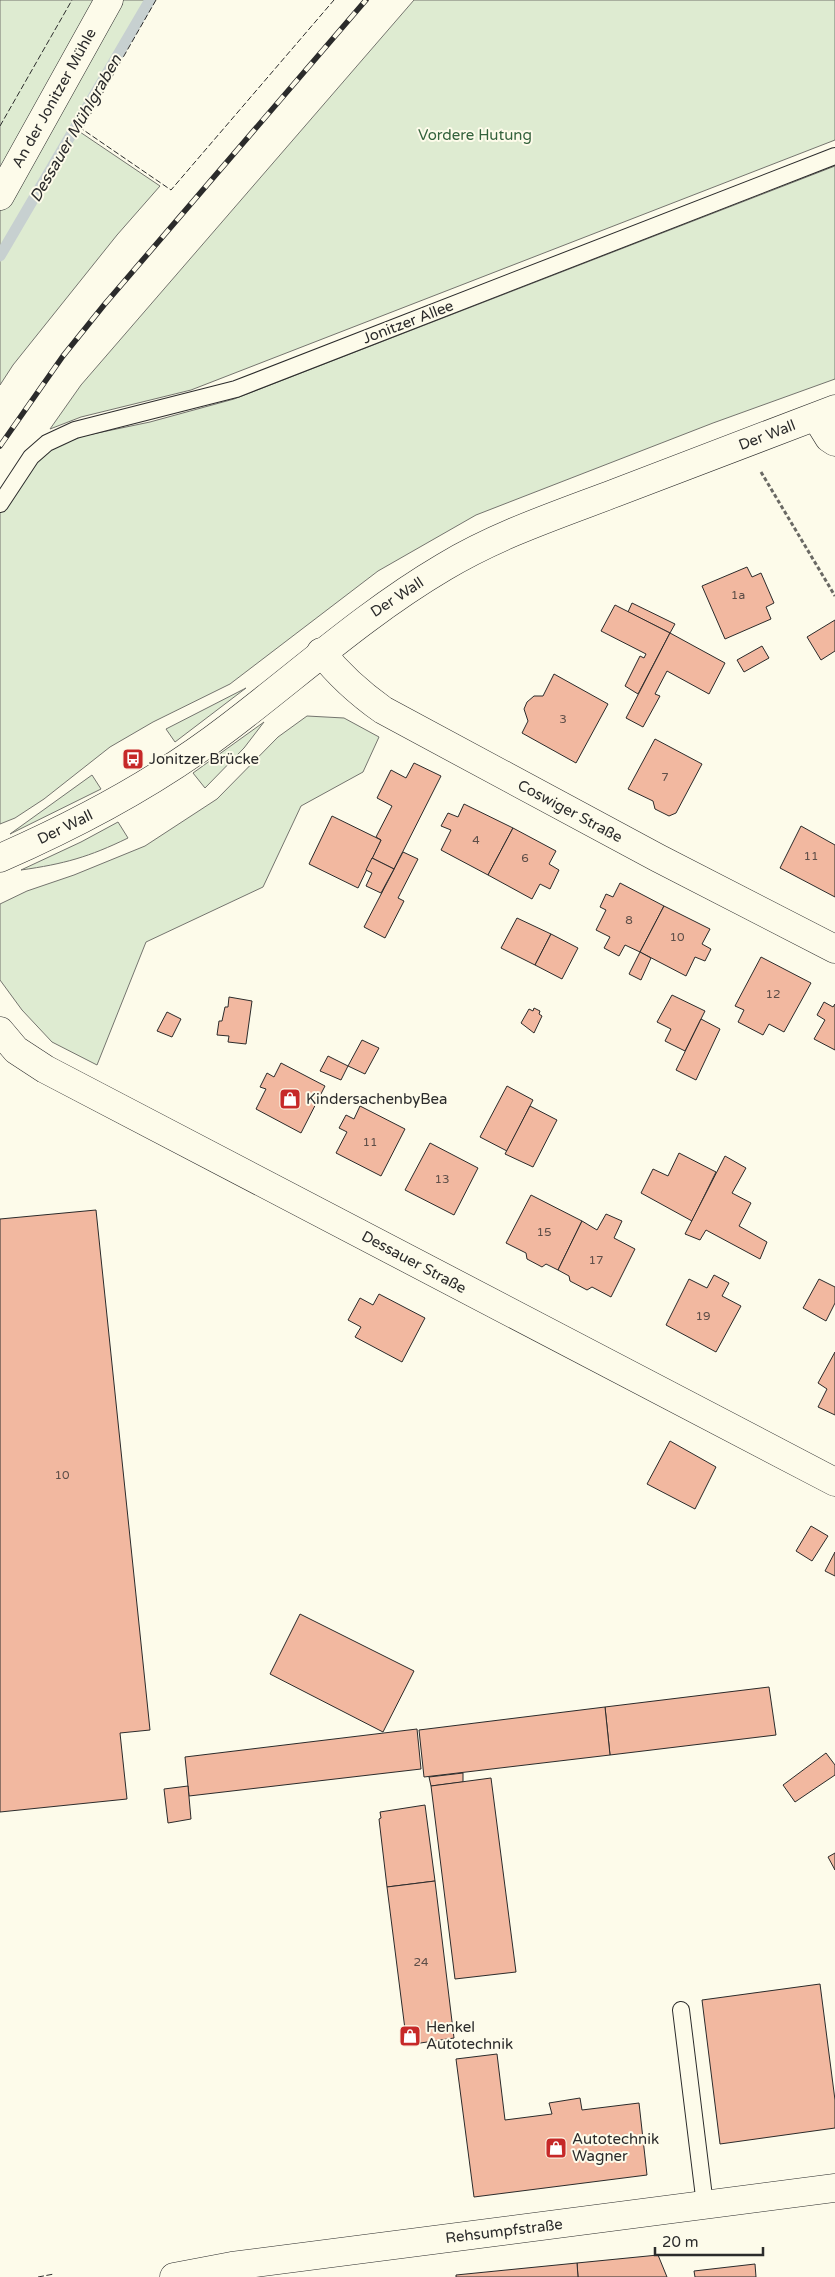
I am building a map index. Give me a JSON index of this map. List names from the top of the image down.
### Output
{
  "streets": {
    "street": [
      "An der Jonitzer Mühle",
      "Der Wall",
      "Coswiger Straße",
      "Dessauer Straße",
      "Rehsumpfstraße"
    ],
    "lane": ["Jonitzer Allee"]
  },
  "crossings": [
    ["Der Wall", "Coswiger Straße"]
  ],
  "water": ["Dessauer Mühlgraben"],
  "parks": ["Vordere Hutung"],
  "places": {
    "bus stop": ["Jonitzer Brücke"],
    "shop": ["KindersachenbyBea", "Henkel Autotechnik", "Autotechnik Wagner"]
  },
  "house_numbers": [
    "1a",
    "3",
    "7",
    "4",
    "11",
    "6",
    "8",
    "10",
    "12",
    "11",
    "13",
    "15",
    "17",
    "19",
    "10",
    "24"
  ],
  "scale_bar": "20 m"
}
